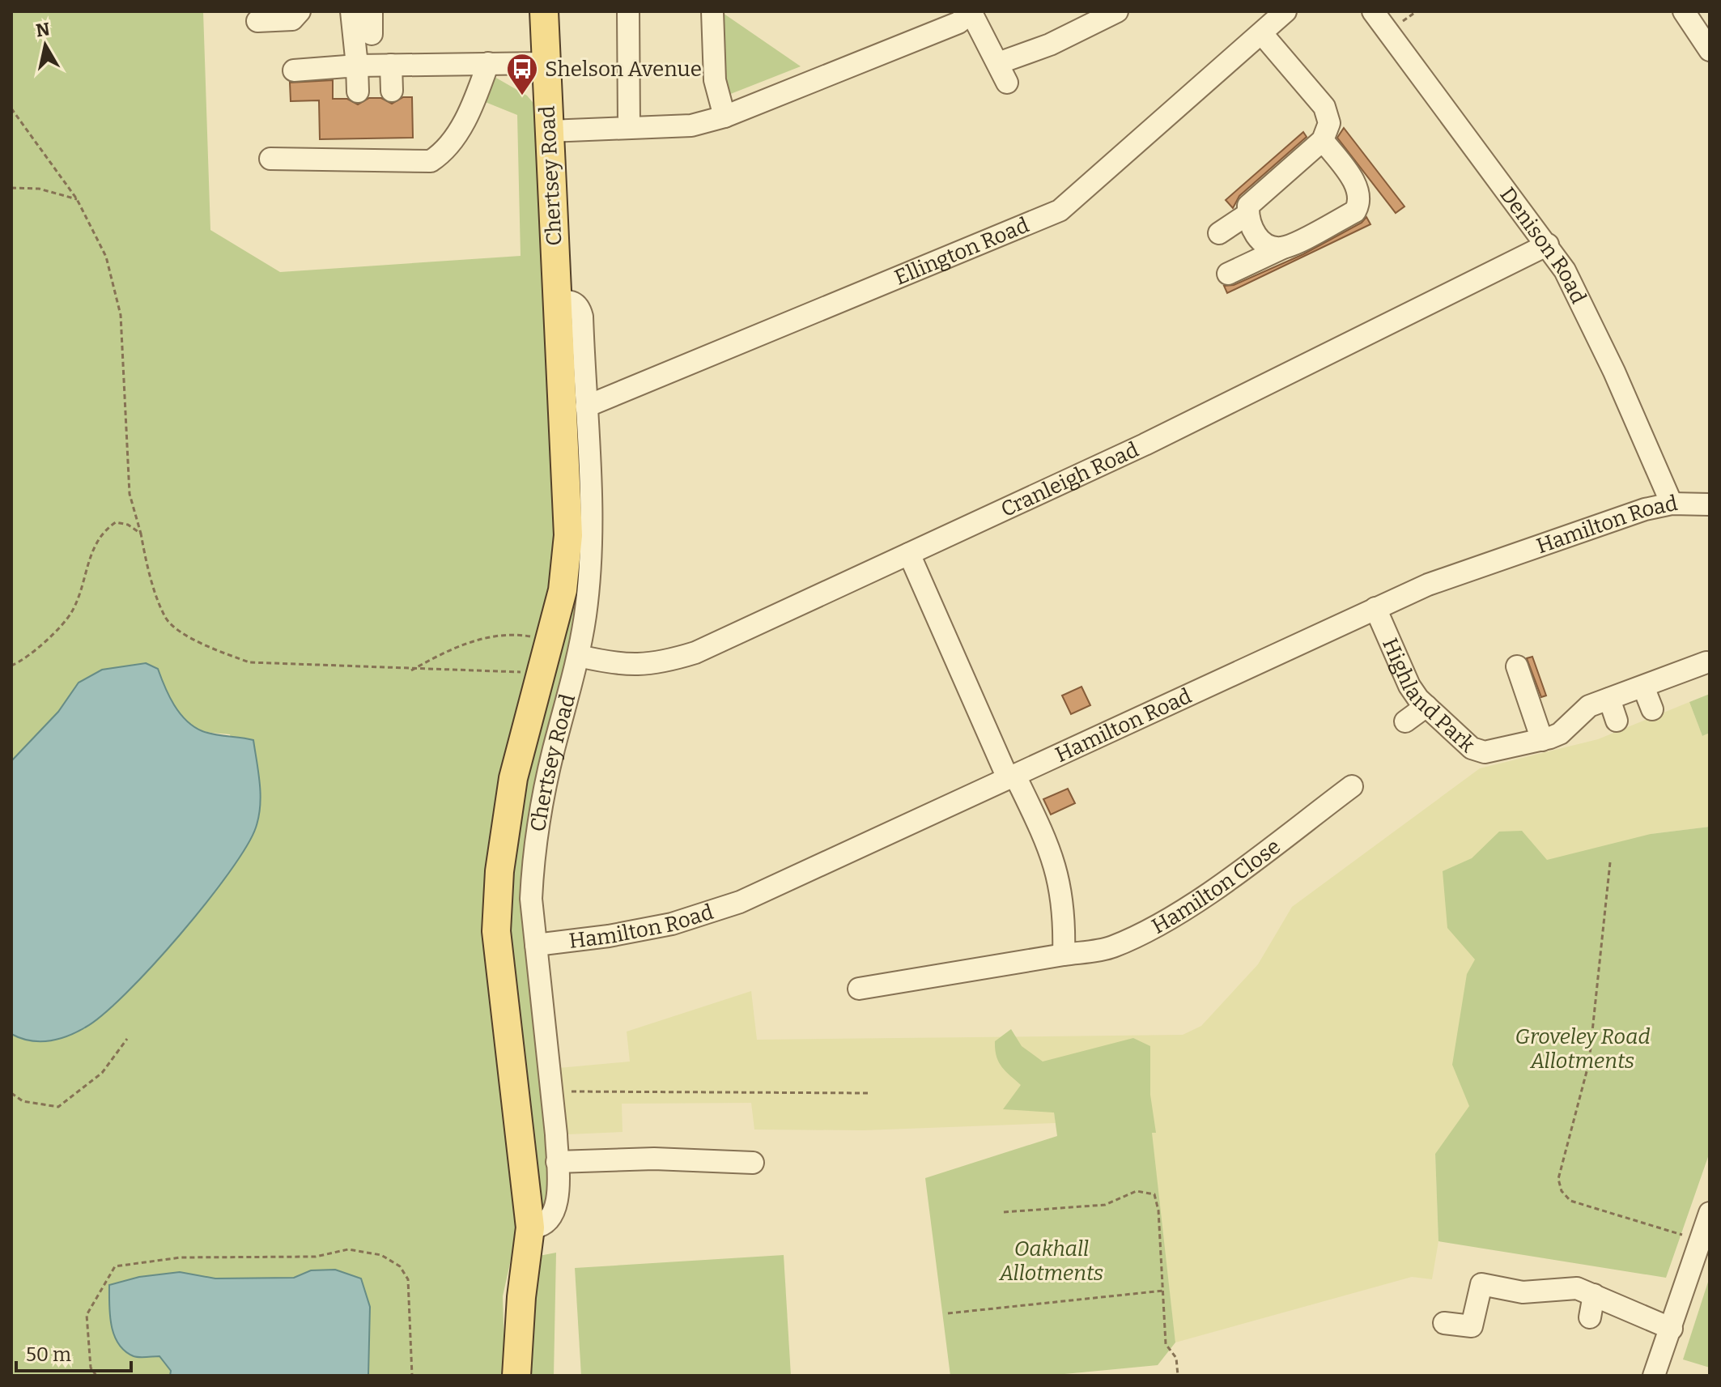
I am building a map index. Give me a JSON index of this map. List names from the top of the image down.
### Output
{
  "streets": {
    "main road": ["Chertsey Road"],
    "street": [
      "Denison Road",
      "Ellington Road",
      "Cranleigh Road",
      "Hamilton Road",
      "Highland Park",
      "Hamilton Close"
    ]
  },
  "crossings": [
    ["Chertsey Road", "Ellington Road"],
    ["Chertsey Road", "Cranleigh Road"],
    ["Chertsey Road", "Hamilton Road"],
    ["Denison Road", "Cranleigh Road"],
    ["Denison Road", "Hamilton Road"],
    ["Hamilton Road", "Highland Park"]
  ],
  "parks": ["Groveley Road Allotments", "Oakhall Allotments"],
  "places": {
    "bus stop": ["Shelson Avenue"]
  },
  "scale_bar": "50 m",
  "north": "top"
}
